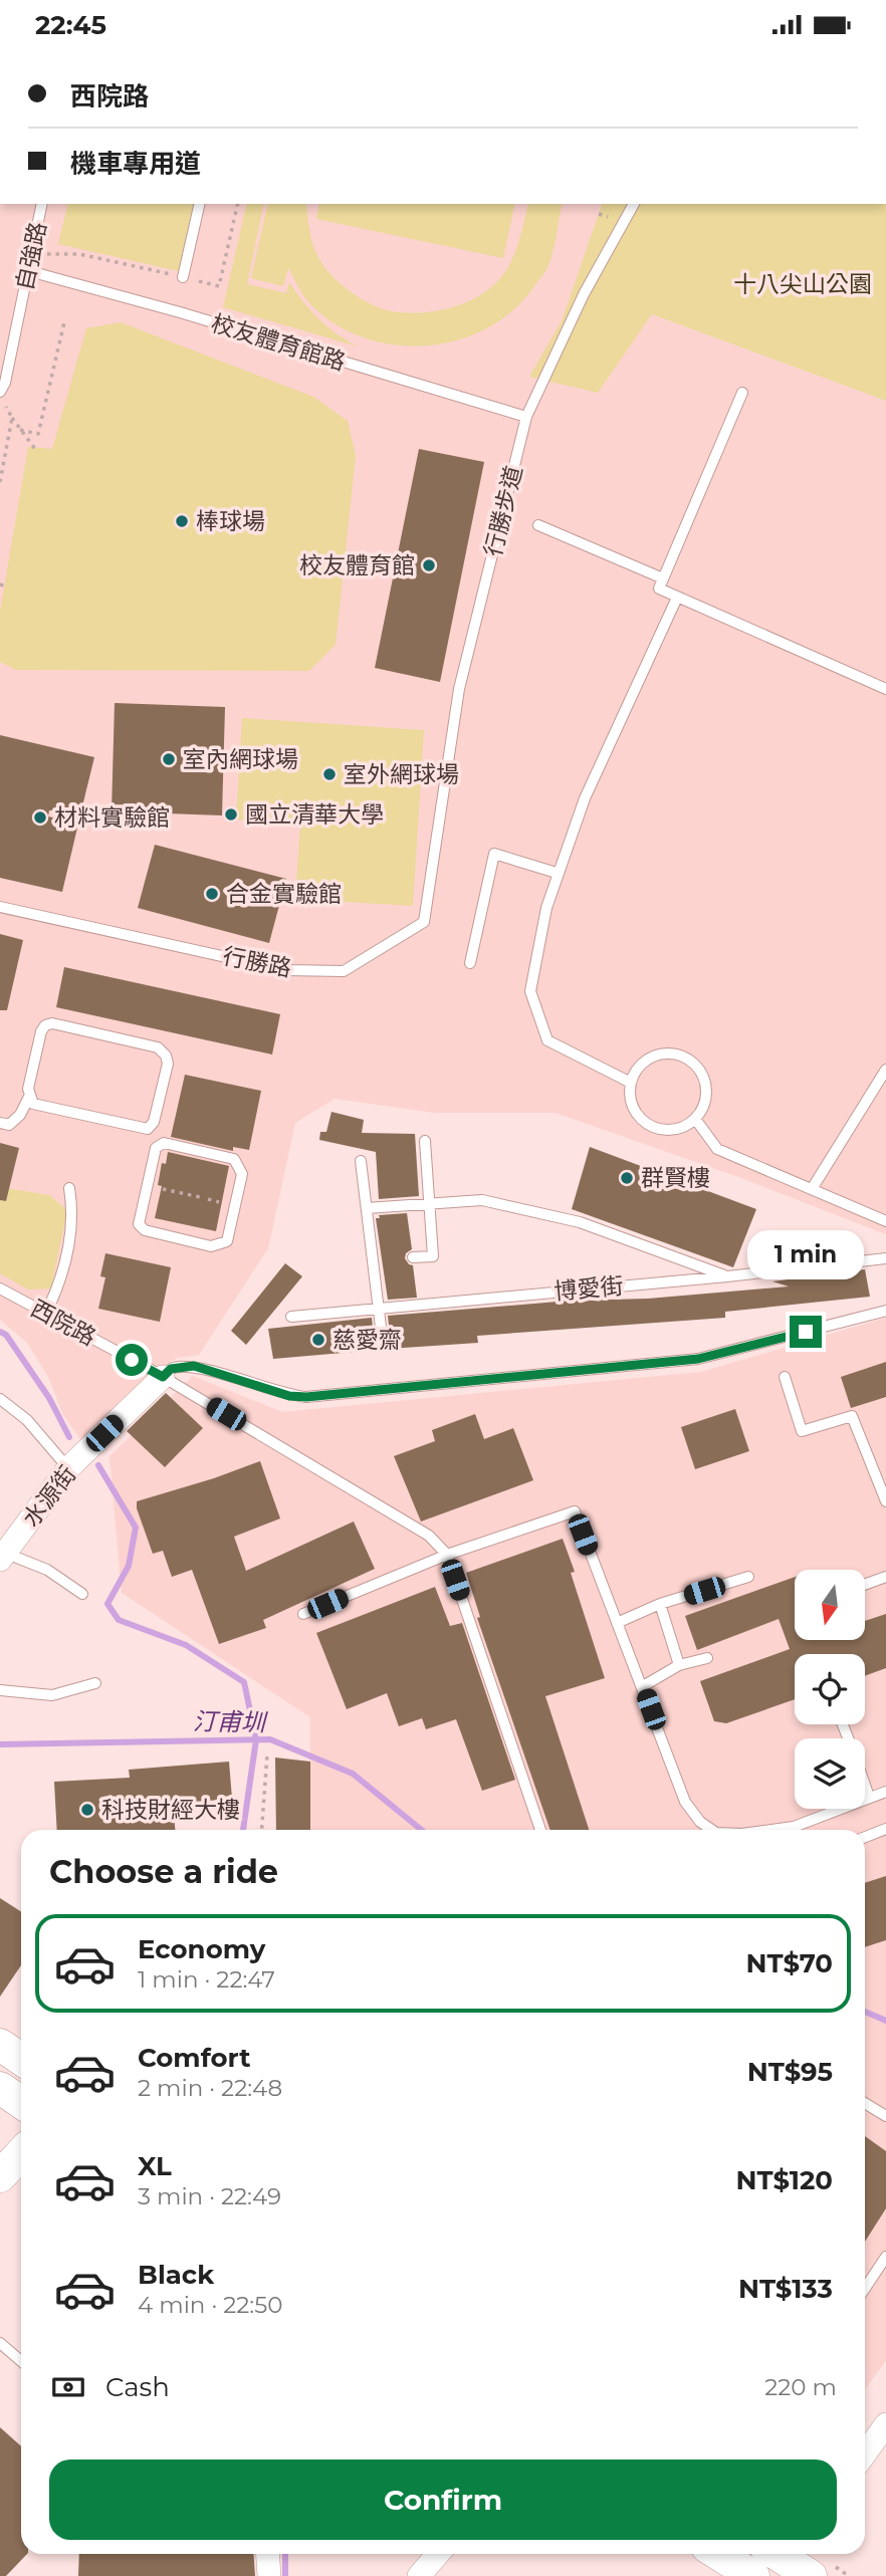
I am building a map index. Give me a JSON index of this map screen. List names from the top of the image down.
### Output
{
  "streets": {
    "street": ["水源街"],
    "lane": [
      "自強路",
      "校友體育館路",
      "行勝步道",
      "行勝路",
      "博愛街",
      "西院路"
    ]
  },
  "crossings": [
    ["自強路", "校友體育館路"],
    ["校友體育館路", "行勝步道"],
    ["行勝步道", "行勝路"],
    ["西院路", "水源街"]
  ],
  "water": ["汀甫圳"],
  "parks": ["十八尖山公園"],
  "places": [
    "棒球場",
    "校友體育館",
    "室內網球場",
    "室外網球場",
    "國立清華大學",
    "材料實驗館",
    "合金實驗館",
    "群賢樓",
    "慈愛齋",
    "科技財經大樓"
  ],
  "north": "bottom",
  "page": {
    "status": "22:45",
    "banner": ["西院路", "機車專用道"],
    "bubble": "1 min",
    "heading": "Choose a ride",
    "list": [
      {
        "name": "Economy",
        "note": "1 min · 22:47",
        "value": "NT$70"
      },
      {
        "name": "Comfort",
        "note": "2 min · 22:48",
        "value": "NT$95"
      },
      {
        "name": "XL",
        "note": "3 min · 22:49",
        "value": "NT$120"
      },
      {
        "name": "Black",
        "note": "4 min · 22:50",
        "value": "NT$133"
      }
    ],
    "pay": ["Cash", "220 m"],
    "buttons": "Confirm"
  }
}
